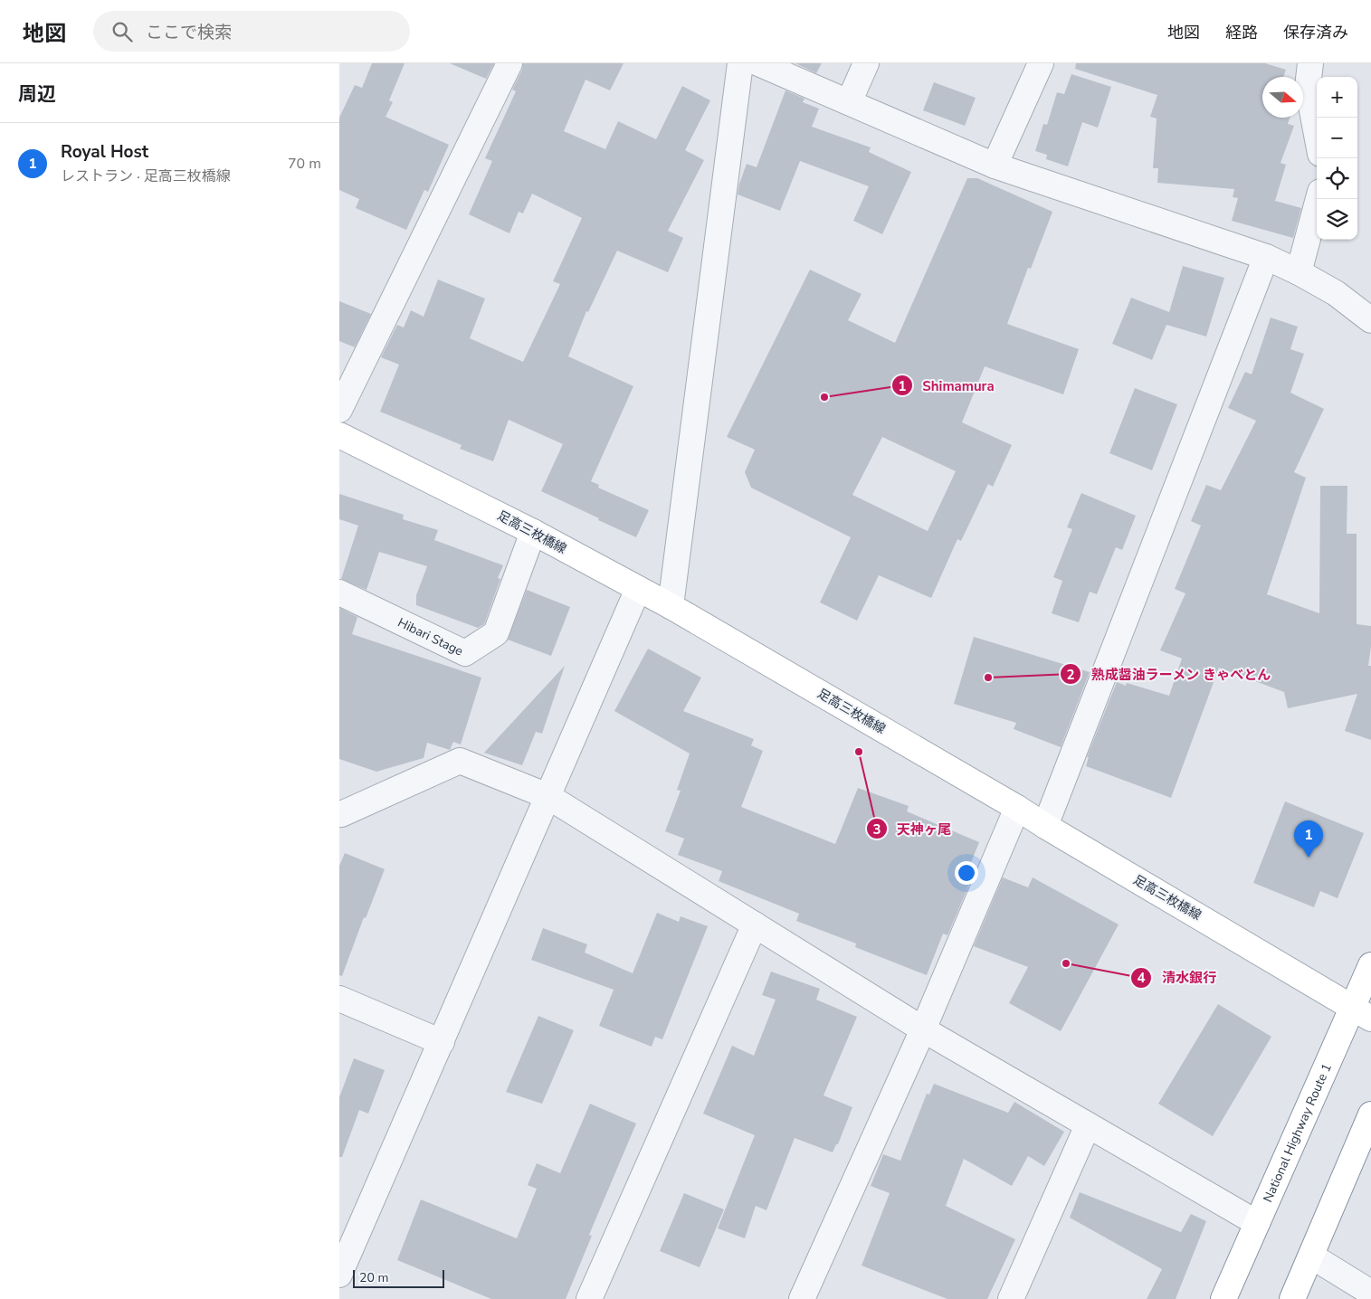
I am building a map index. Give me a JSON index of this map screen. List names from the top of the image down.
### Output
{
  "streets": {
    "main road": ["足高三枚橋線", "National Highway Route 1"],
    "street": ["Hibari Stage"]
  },
  "crossings": [
    ["足高三枚橋線", "Hibari Stage"],
    ["足高三枚橋線", "National Highway Route 1"]
  ],
  "places": [
    "Shimamura",
    "熟成醤油ラーメン きゃべとん",
    "天神ヶ尾",
    "清水銀行"
  ],
  "scale_bar": "20 m",
  "north": "right",
  "page": {
    "header": "地図",
    "search": "ここで検索",
    "nav": ["地図", "経路", "保存済み"],
    "heading": "周辺",
    "map_buttons": ["+", "−"],
    "list": [
      {
        "mark": "1",
        "name": "Royal Host",
        "note": "レストラン · 足高三枚橋線",
        "value": "70 m"
      }
    ],
    "pins": "1",
    "scale": "20 m"
  }
}
